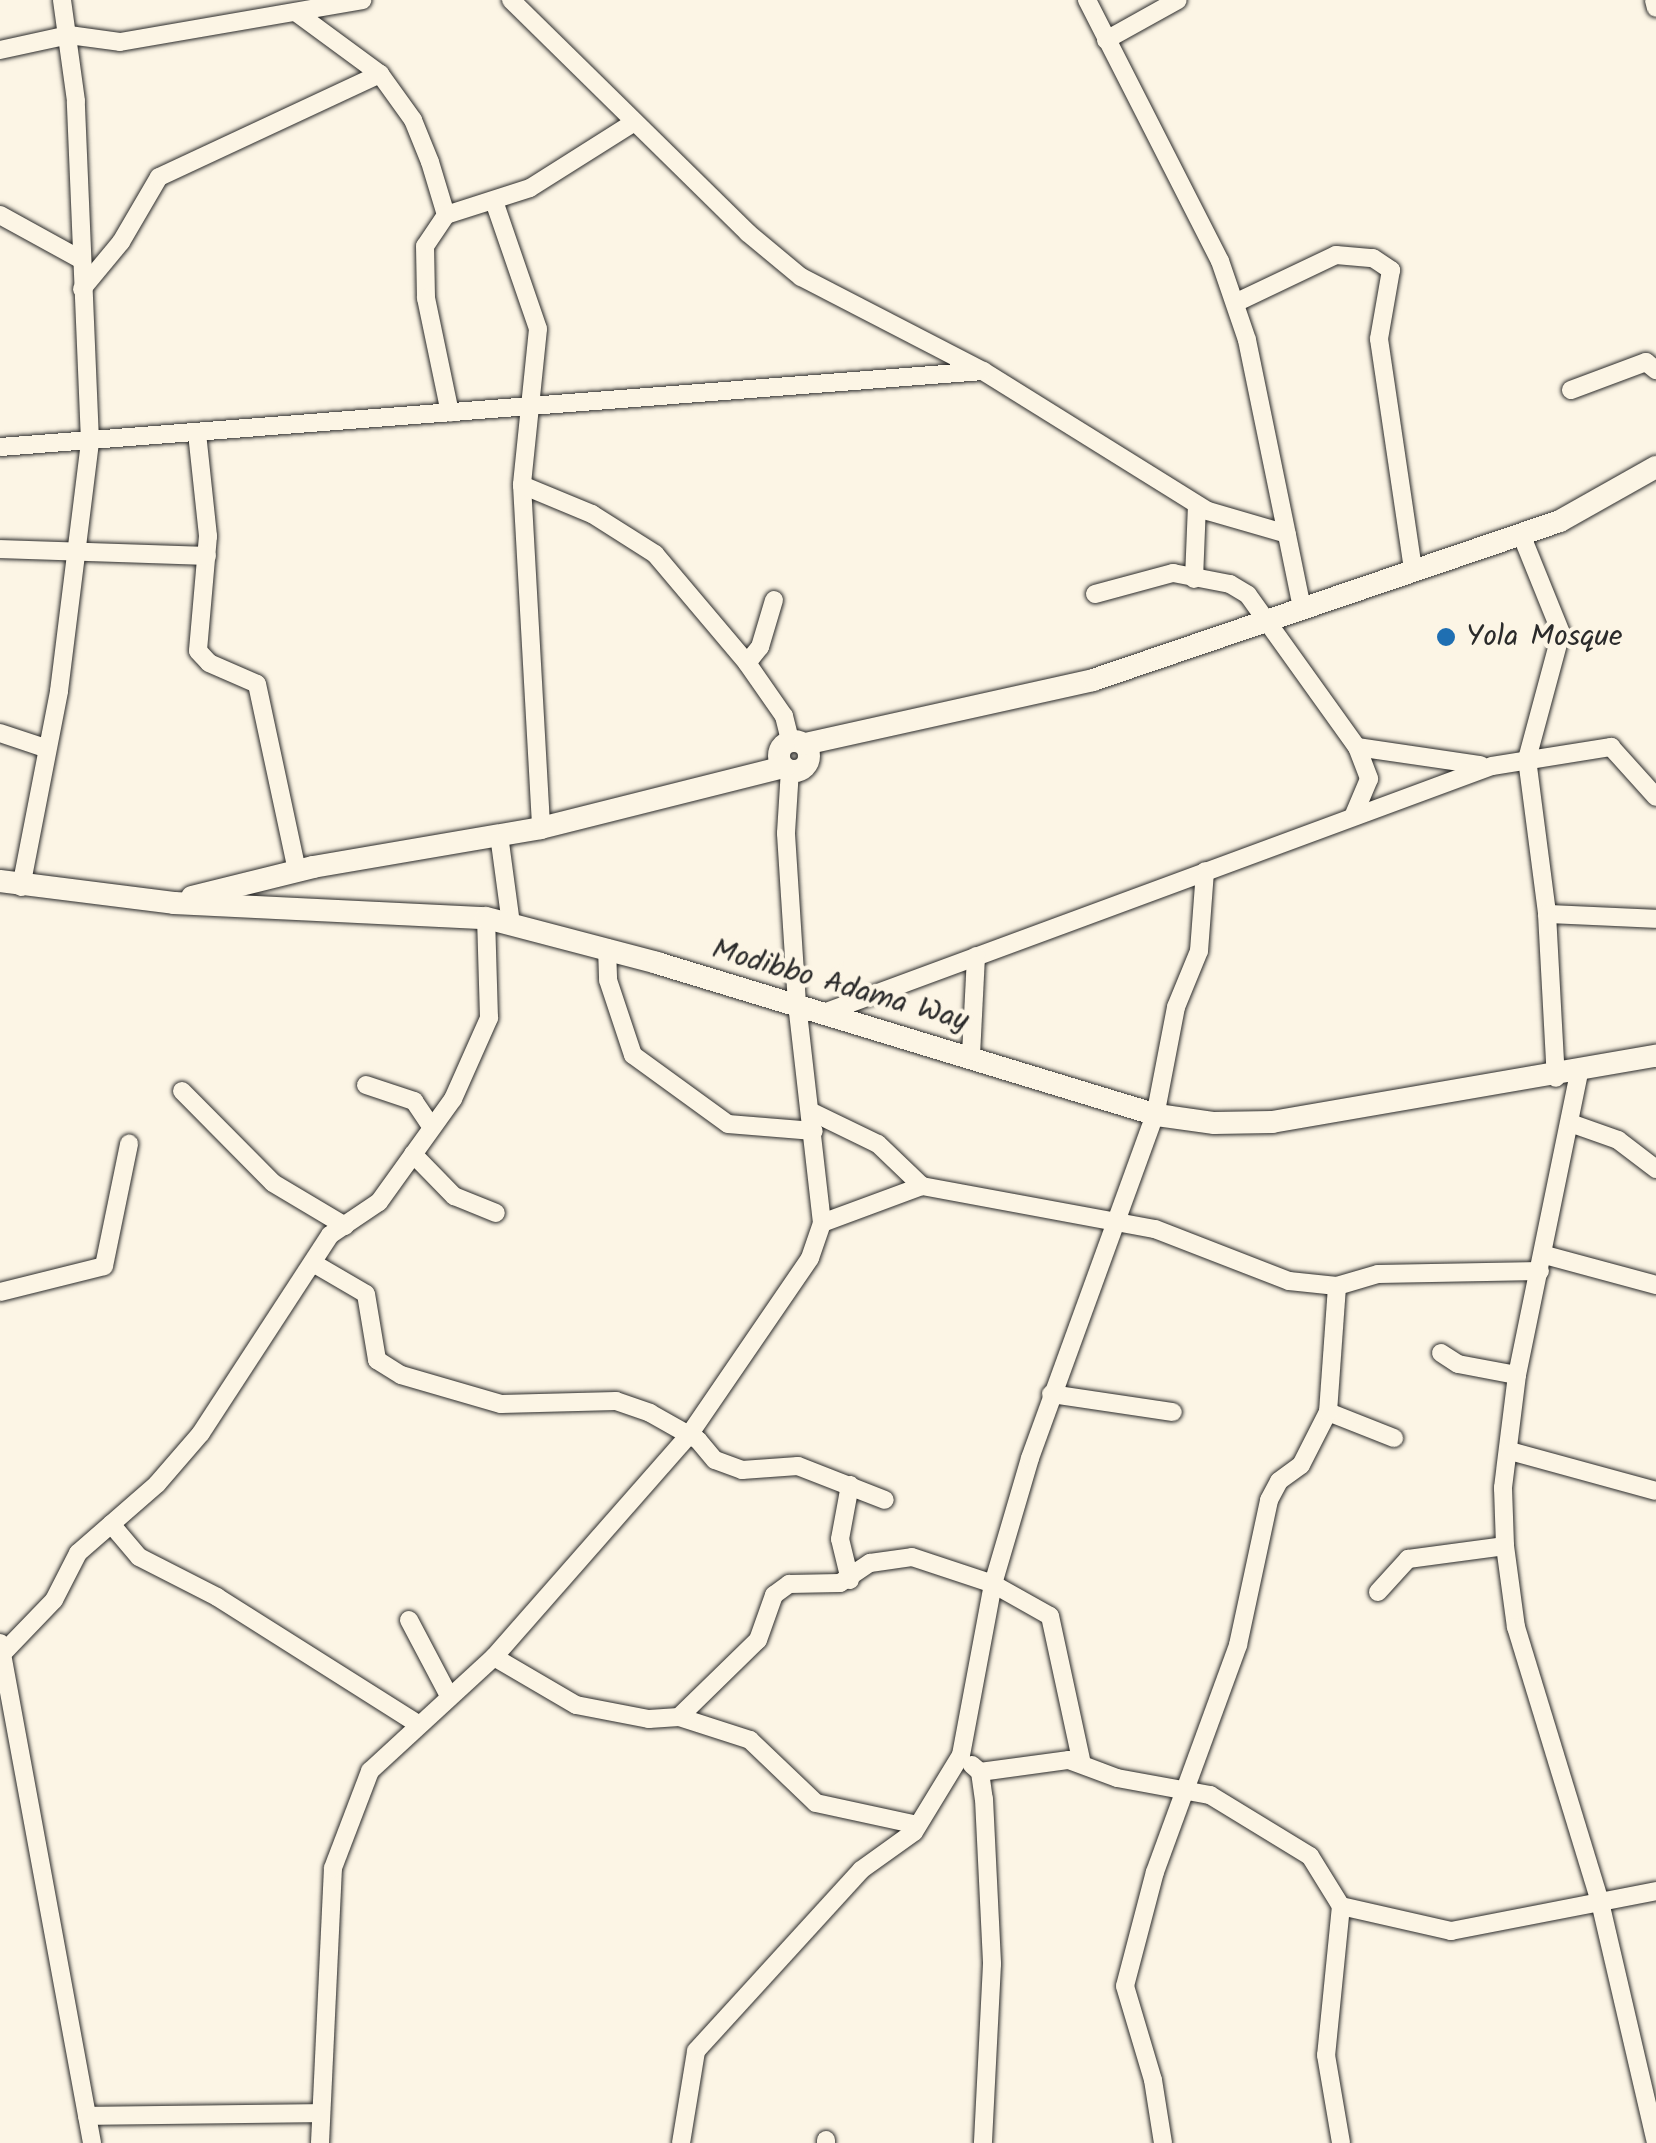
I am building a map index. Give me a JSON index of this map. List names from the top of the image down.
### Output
{
  "streets": {
    "main road": ["Modibbo Adama Way"]
  },
  "places": ["Yola Mosque"]
}
